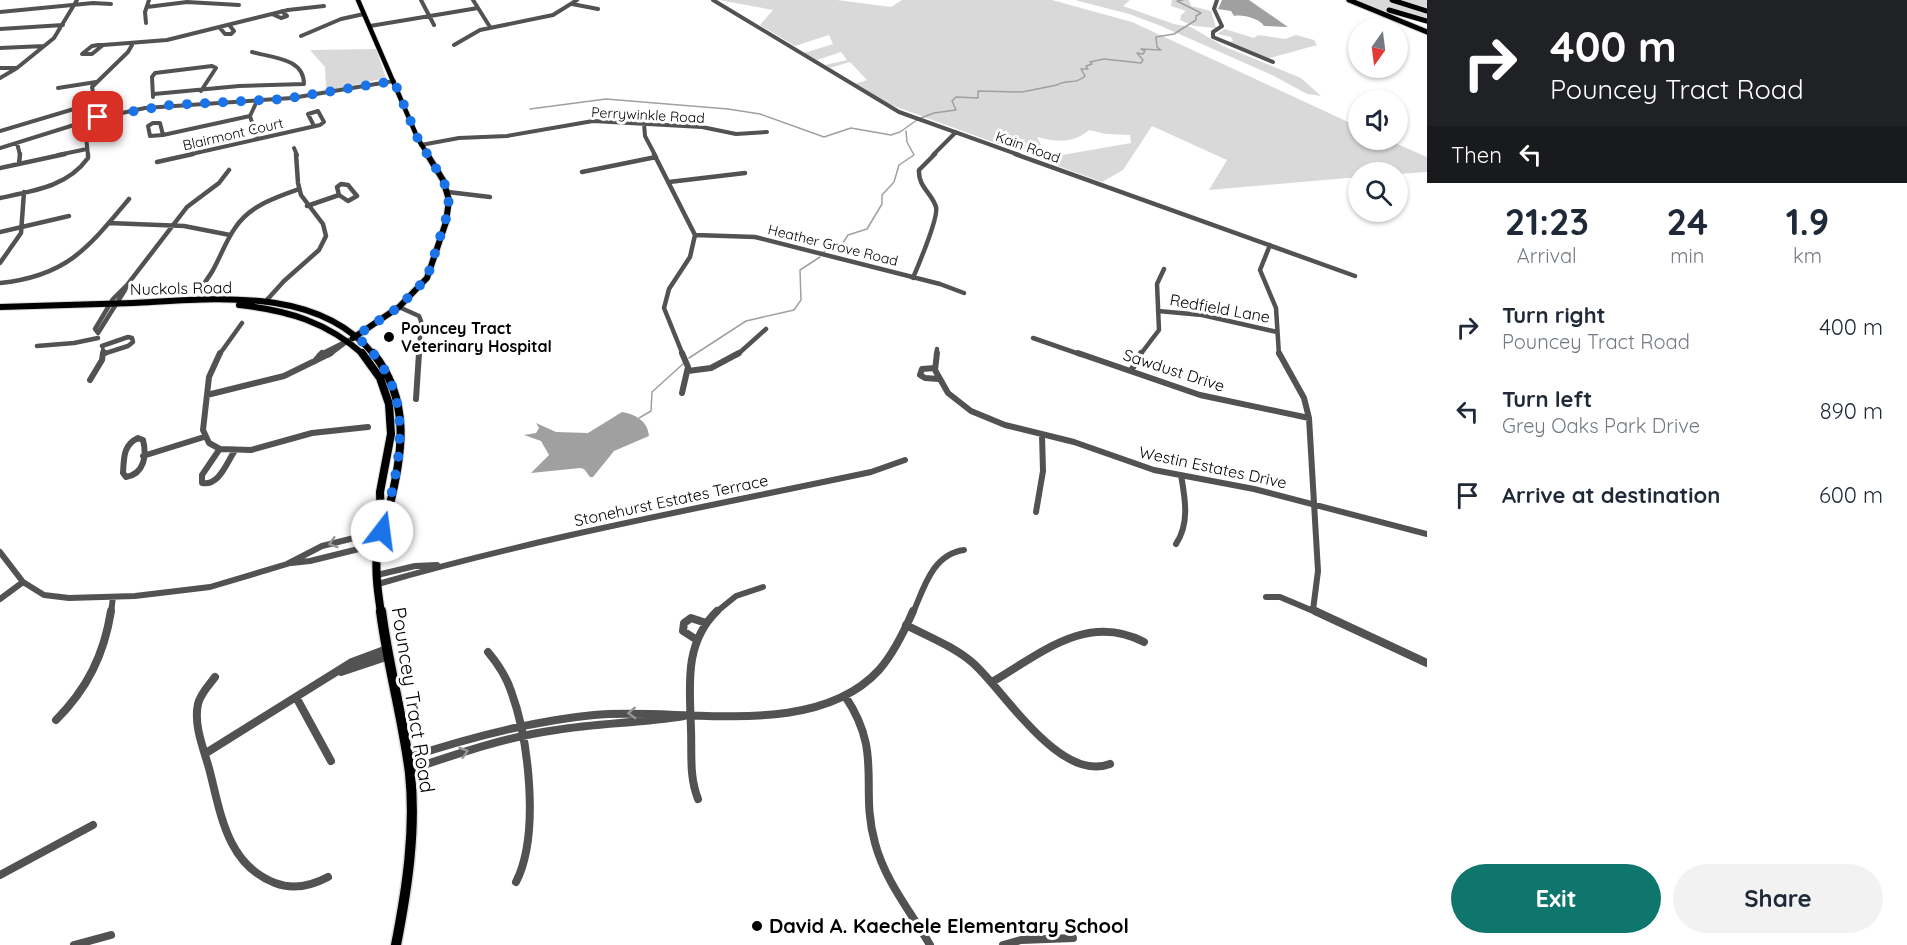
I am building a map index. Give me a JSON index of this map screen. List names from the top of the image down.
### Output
{
  "streets": {
    "main road": ["Nuckols Road", "Pouncey Tract Road"],
    "street": [
      "Perrywinkle Road",
      "Blairmont Court",
      "Kain Road",
      "Heather Grove Road",
      "Redfield Lane",
      "Sawdust Drive",
      "Westin Estates Drive",
      "Stonehurst Estates Terrace"
    ]
  },
  "crossings": [
    ["Nuckols Road", "Pouncey Tract Road"],
    ["Stonehurst Estates Terrace", "Pouncey Tract Road"]
  ],
  "places": ["Pouncey Tract Veterinary Hospital", "David A. Kaechele Elementary School"],
  "north": "bottom",
  "page": {
    "turn": ["400 m", "Pouncey Tract Road"],
    "then": "Then",
    "eta": [
      "21:23",
      "Arrival",
      "24",
      "min",
      "1.9",
      "km"
    ],
    "list": [
      {
        "name": "Turn right",
        "note": "Pouncey Tract Road",
        "value": "400 m"
      },
      {
        "name": "Turn left",
        "note": "Grey Oaks Park Drive",
        "value": "890 m"
      },
      {
        "name": "Arrive at destination",
        "value": "600 m"
      }
    ],
    "buttons": ["Exit", "Share"]
  }
}
